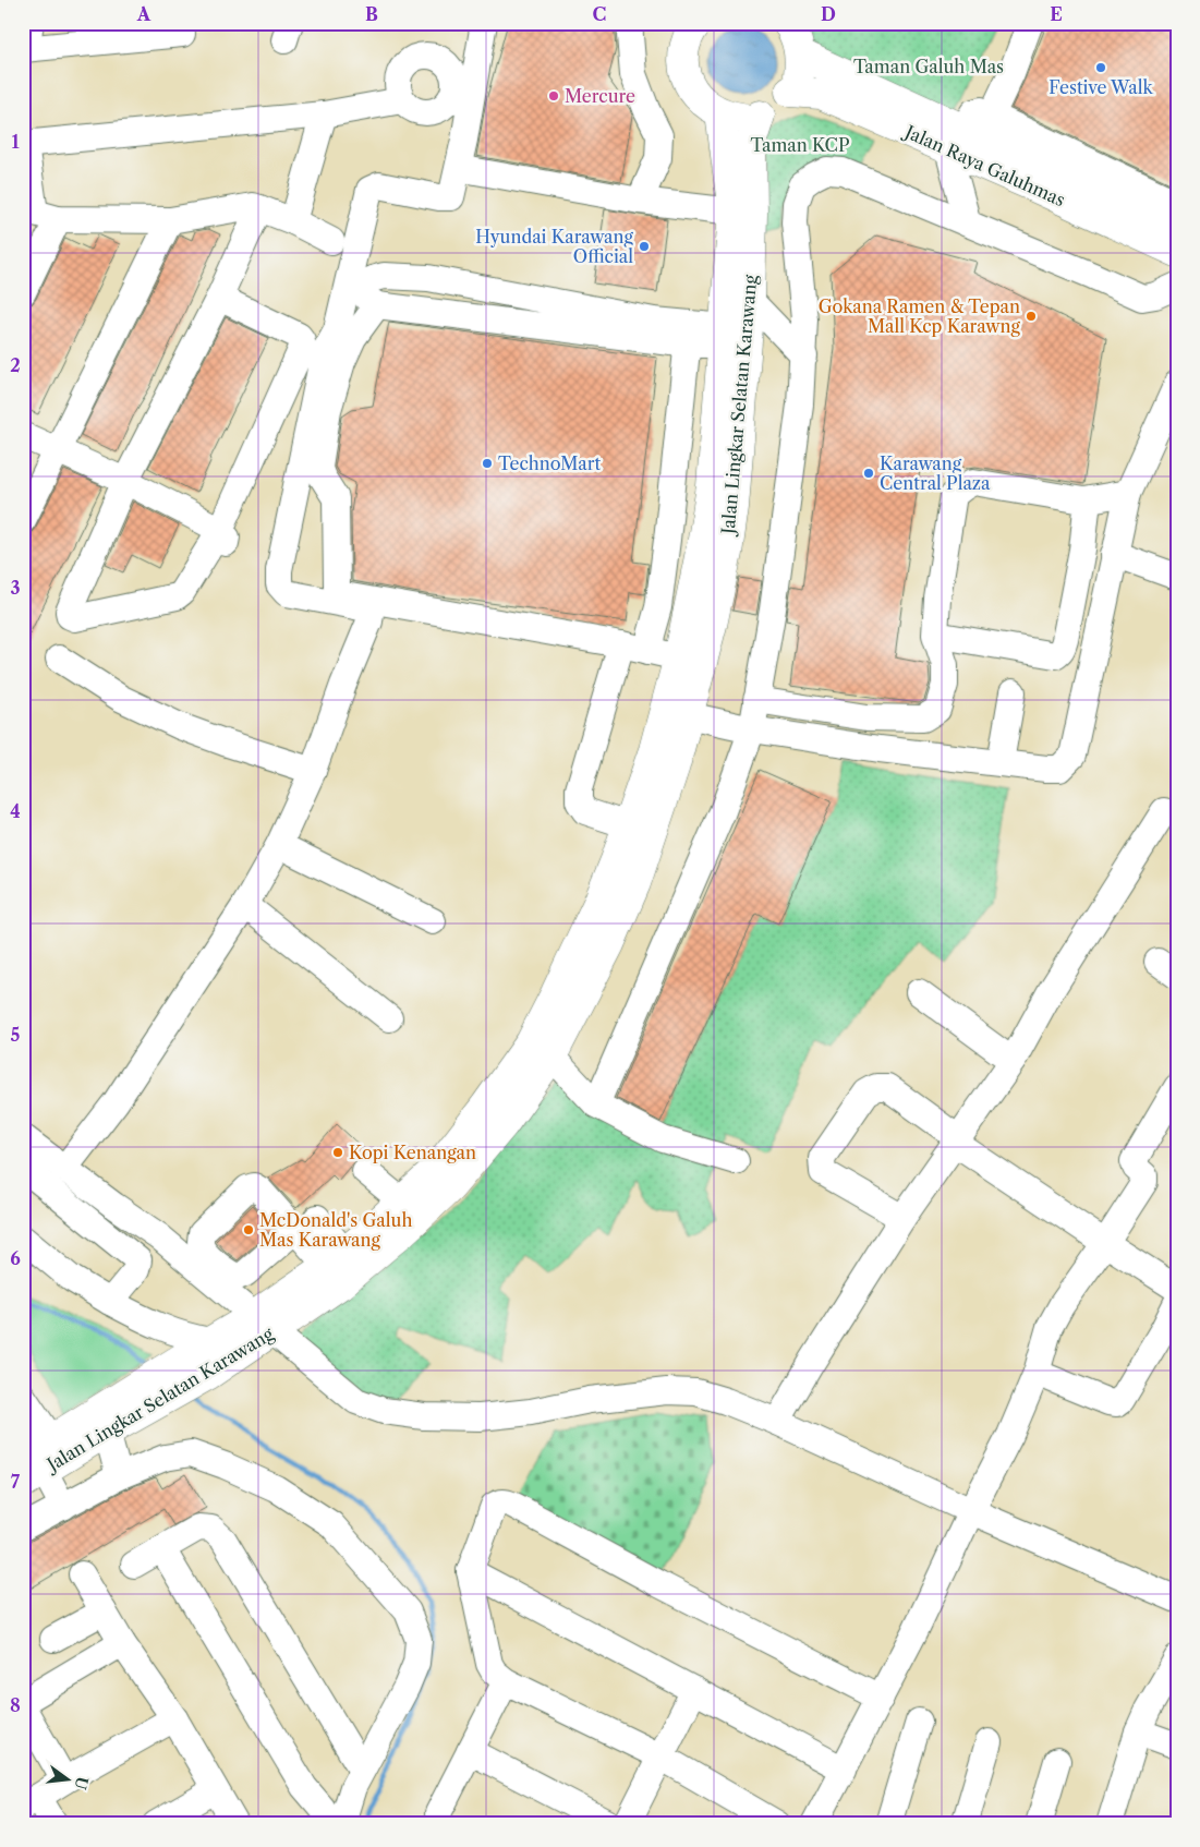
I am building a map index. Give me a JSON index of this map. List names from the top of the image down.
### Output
{
  "streets": {
    "main road": ["Jalan Raya Galuhmas", "Jalan Lingkar Selatan Karawang"]
  },
  "parks": ["Taman Galuh Mas", "Taman KCP"],
  "places": [
    "Festive Walk",
    "Mercure",
    "Hyundai Karawang Official",
    "Gokana Ramen & Tepan Mall Kcp Karawng",
    "TechnoMart",
    "Karawang Central Plaza",
    "Kopi Kenangan",
    "McDonald's Galuh Mas Karawang"
  ],
  "north": "right",
  "grid": {
    "columns": [
      "A",
      "B",
      "C",
      "D",
      "E"
    ],
    "rows": [
      "1",
      "2",
      "3",
      "4",
      "5",
      "6",
      "7",
      "8"
    ]
  }
}
